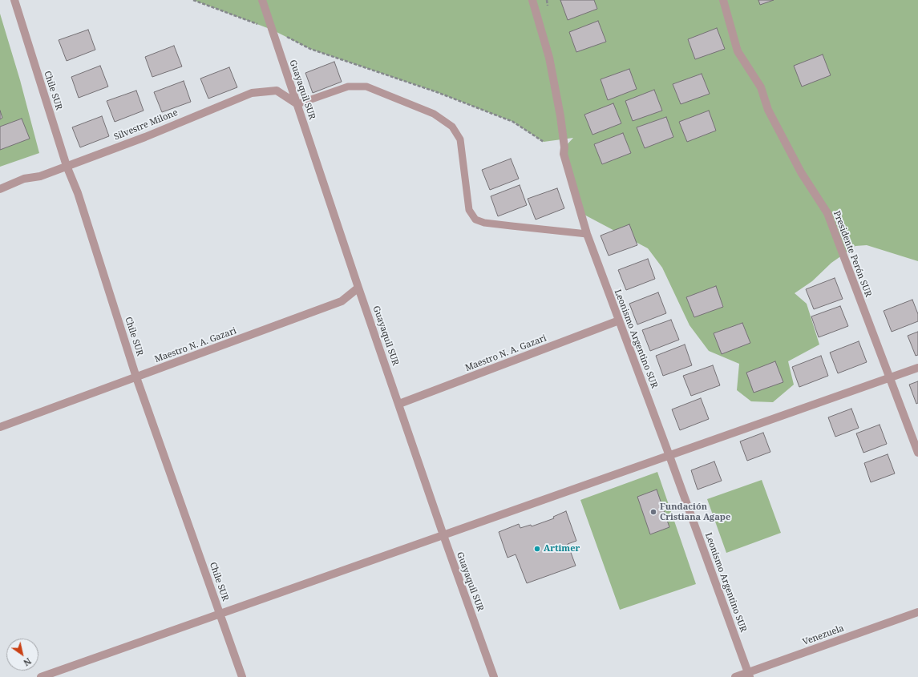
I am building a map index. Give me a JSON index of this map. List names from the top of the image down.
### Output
{
  "streets": {
    "street": [
      "Guayaquil SUR",
      "Chile SUR",
      "Silvestre Milone",
      "Presidente Perón SUR",
      "Leonismo Argentino SUR",
      "Maestro N. A. Gazari",
      "Venezuela"
    ]
  },
  "crossings": [
    ["Guayaquil SUR", "Silvestre Milone"],
    ["Guayaquil SUR", "Maestro N. A. Gazari"],
    ["Chile SUR", "Silvestre Milone"],
    ["Chile SUR", "Maestro N. A. Gazari"],
    ["Leonismo Argentino SUR", "Maestro N. A. Gazari"],
    ["Leonismo Argentino SUR", "Venezuela"]
  ],
  "places": ["Fundación Cristiana Agape", "Artimer"],
  "north": "bottom right"
}
